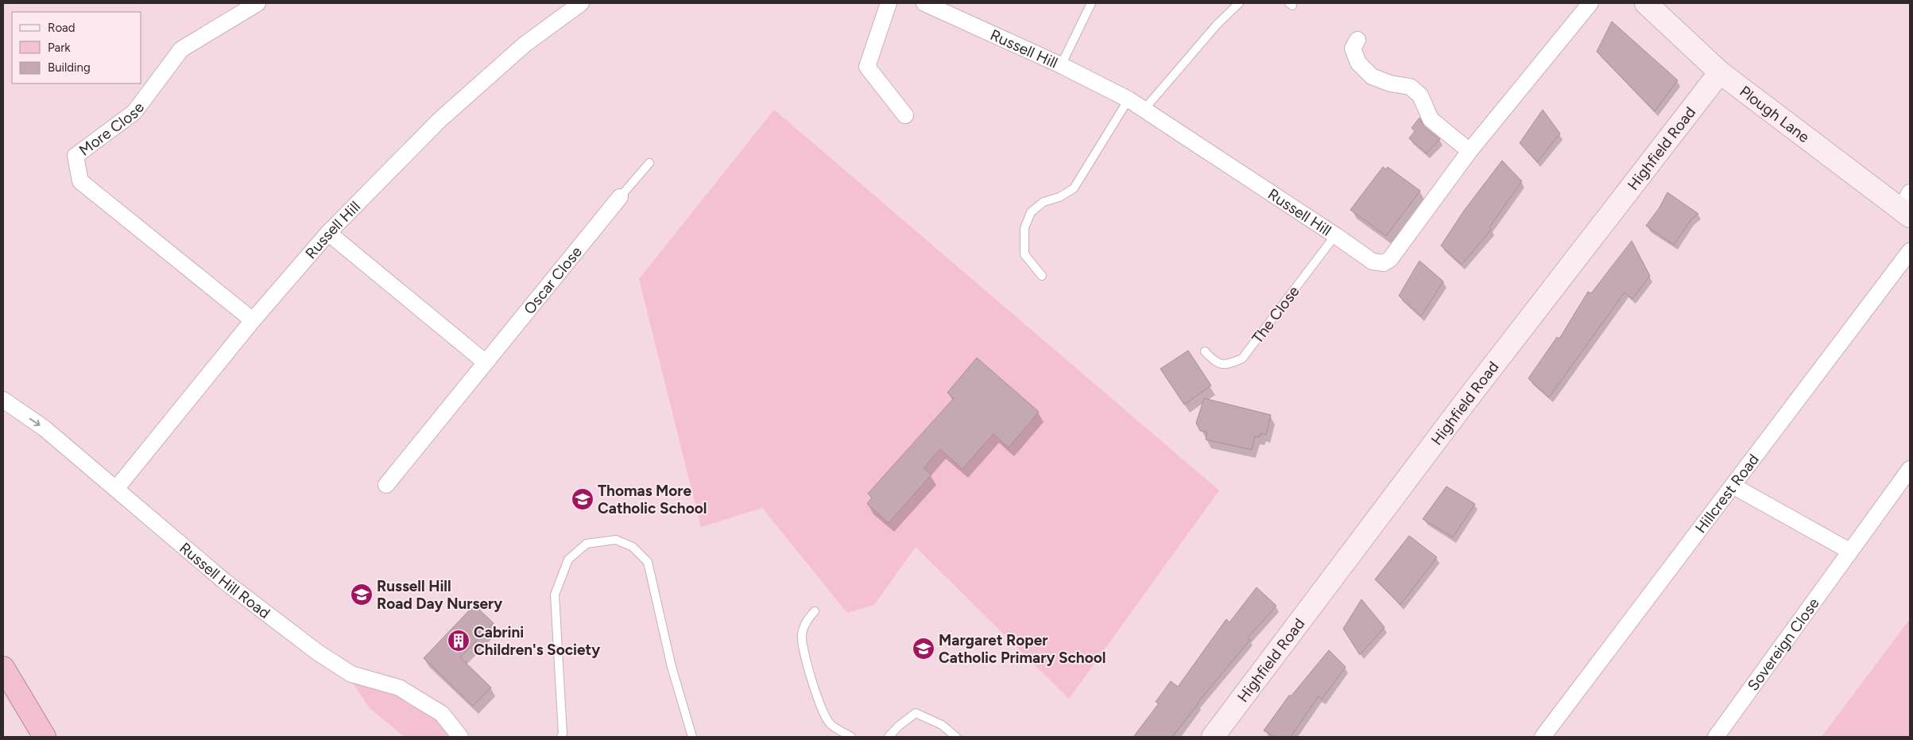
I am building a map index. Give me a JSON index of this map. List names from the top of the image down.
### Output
{
  "streets": {
    "street": [
      "Russell Hill",
      "Plough Lane",
      "More Close",
      "Highfield Road",
      "Oscar Close",
      "Hillcrest Road",
      "Russell Hill Road",
      "Sovereign Close"
    ],
    "lane": ["The Close"]
  },
  "crossings": [
    ["Russell Hill", "More Close"],
    ["Russell Hill", "The Close"],
    ["Russell Hill", "Russell Hill Road"],
    ["Plough Lane", "Highfield Road"]
  ],
  "places": {
    "school or university": ["Thomas More Catholic School", "Russell Hill Road Day Nursery", "Margaret Roper Catholic Primary School"],
    "building": ["Cabrini Children's Society"]
  },
  "legend": ["Road", "Park", "Building"]
}
